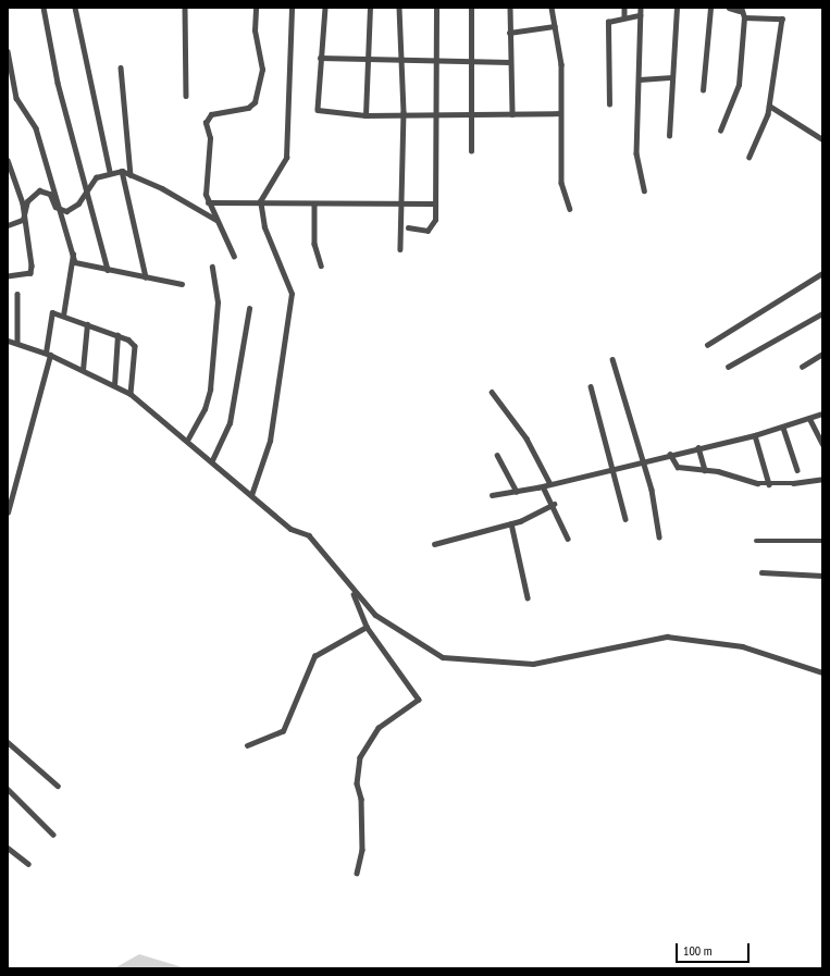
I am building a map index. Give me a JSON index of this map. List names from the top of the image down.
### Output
{
  "scale_bar": "100 m"
}
